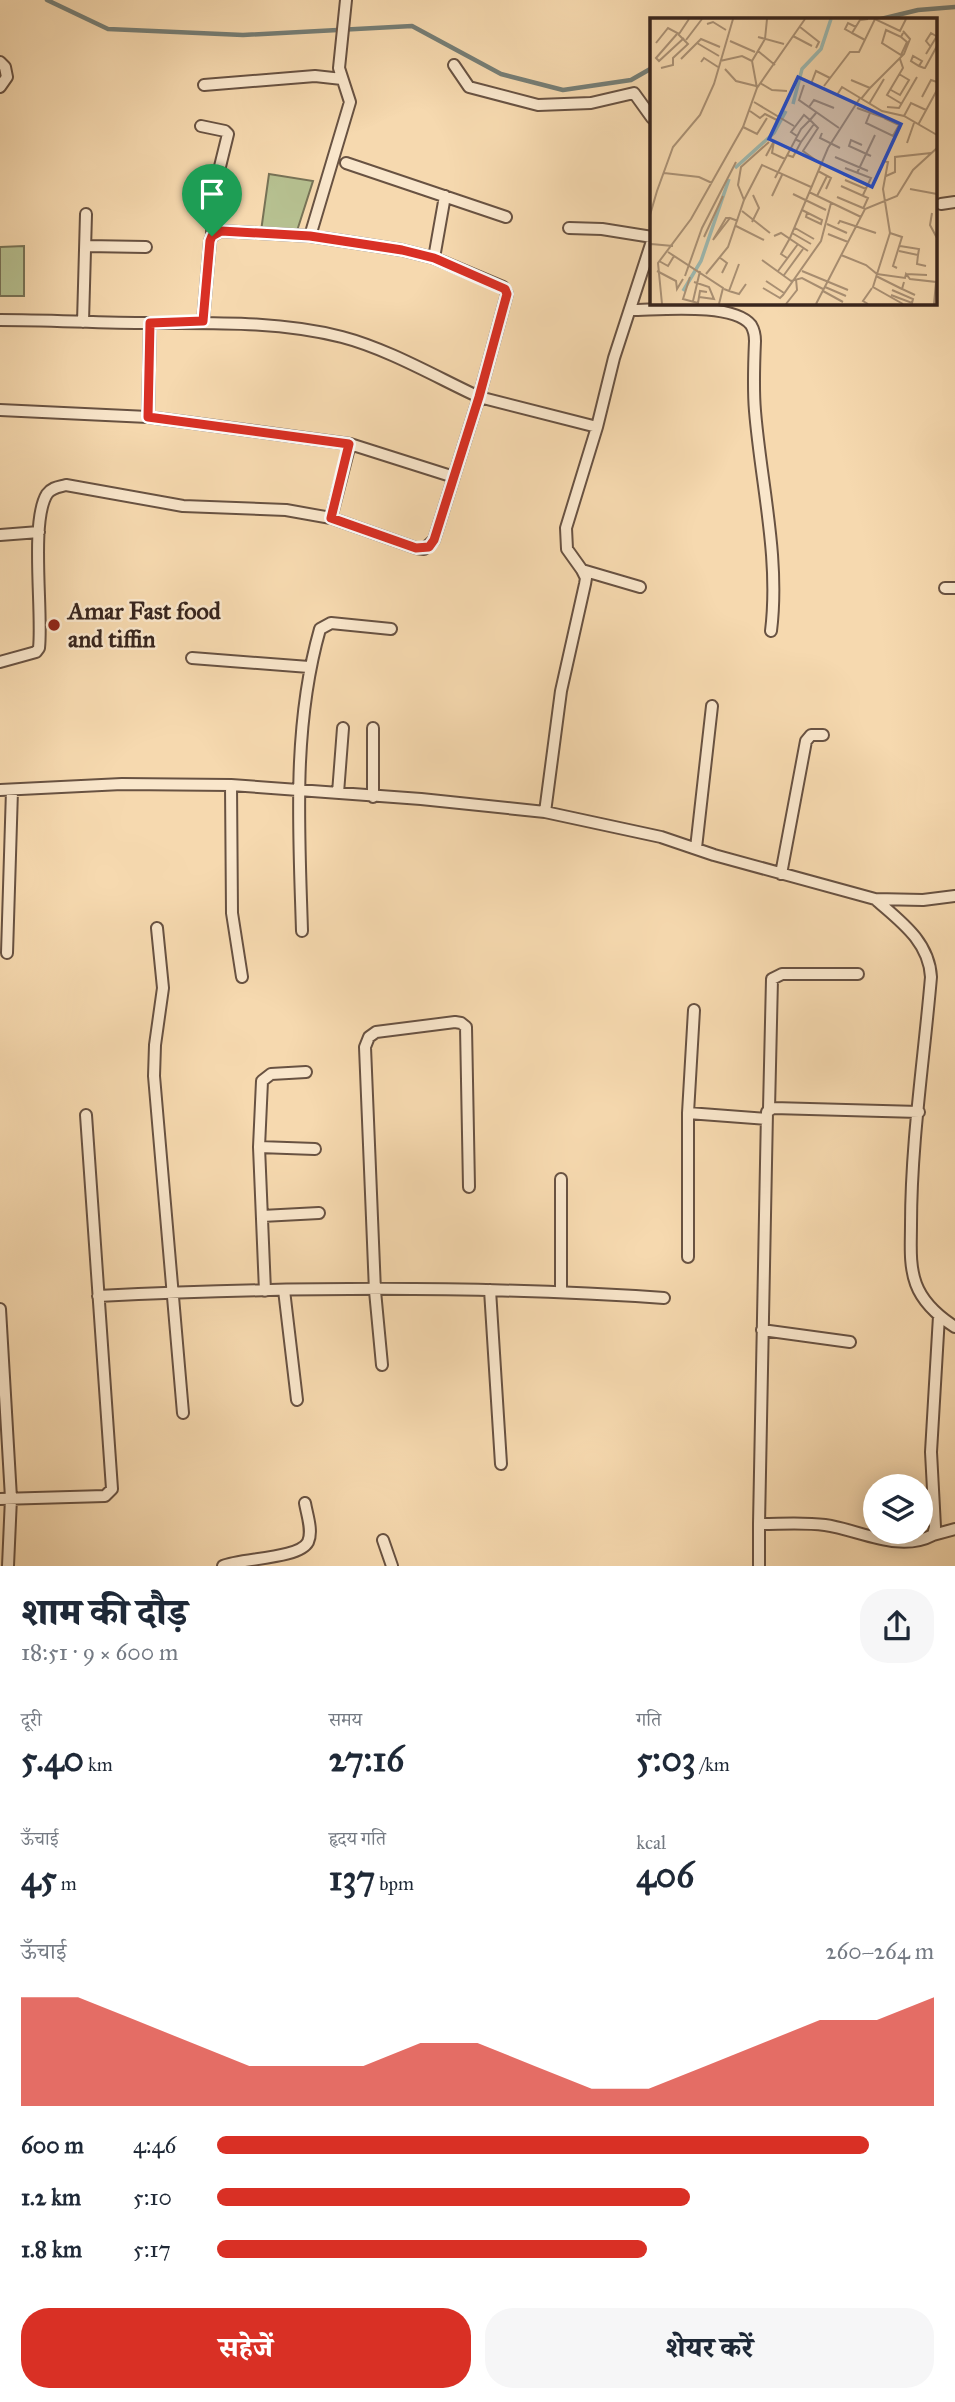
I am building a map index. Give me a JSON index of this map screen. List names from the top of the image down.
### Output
{
  "places": ["Amar Fast food and tiffin"],
  "page": {
    "heading": ["शाम की दौड़", "18:51 · 9 × 600 m"],
    "stats": [
      ["दूरी", "5.40 km"],
      ["समय", "27:16"],
      ["गति", "5:03 /km"],
      ["ऊँचाई", "45 m"],
      ["हृदय गति", "137 bpm"],
      ["kcal", "406"]
    ],
    "chart": ["ऊँचाई", "260–264 m"],
    "list": [
      {
        "name": "600 m",
        "note": "4:46"
      },
      {
        "name": "1.2 km",
        "note": "5:10"
      },
      {
        "name": "1.8 km",
        "note": "5:17"
      }
    ],
    "buttons": ["सहेजें", "शेयर करें"]
  }
}
